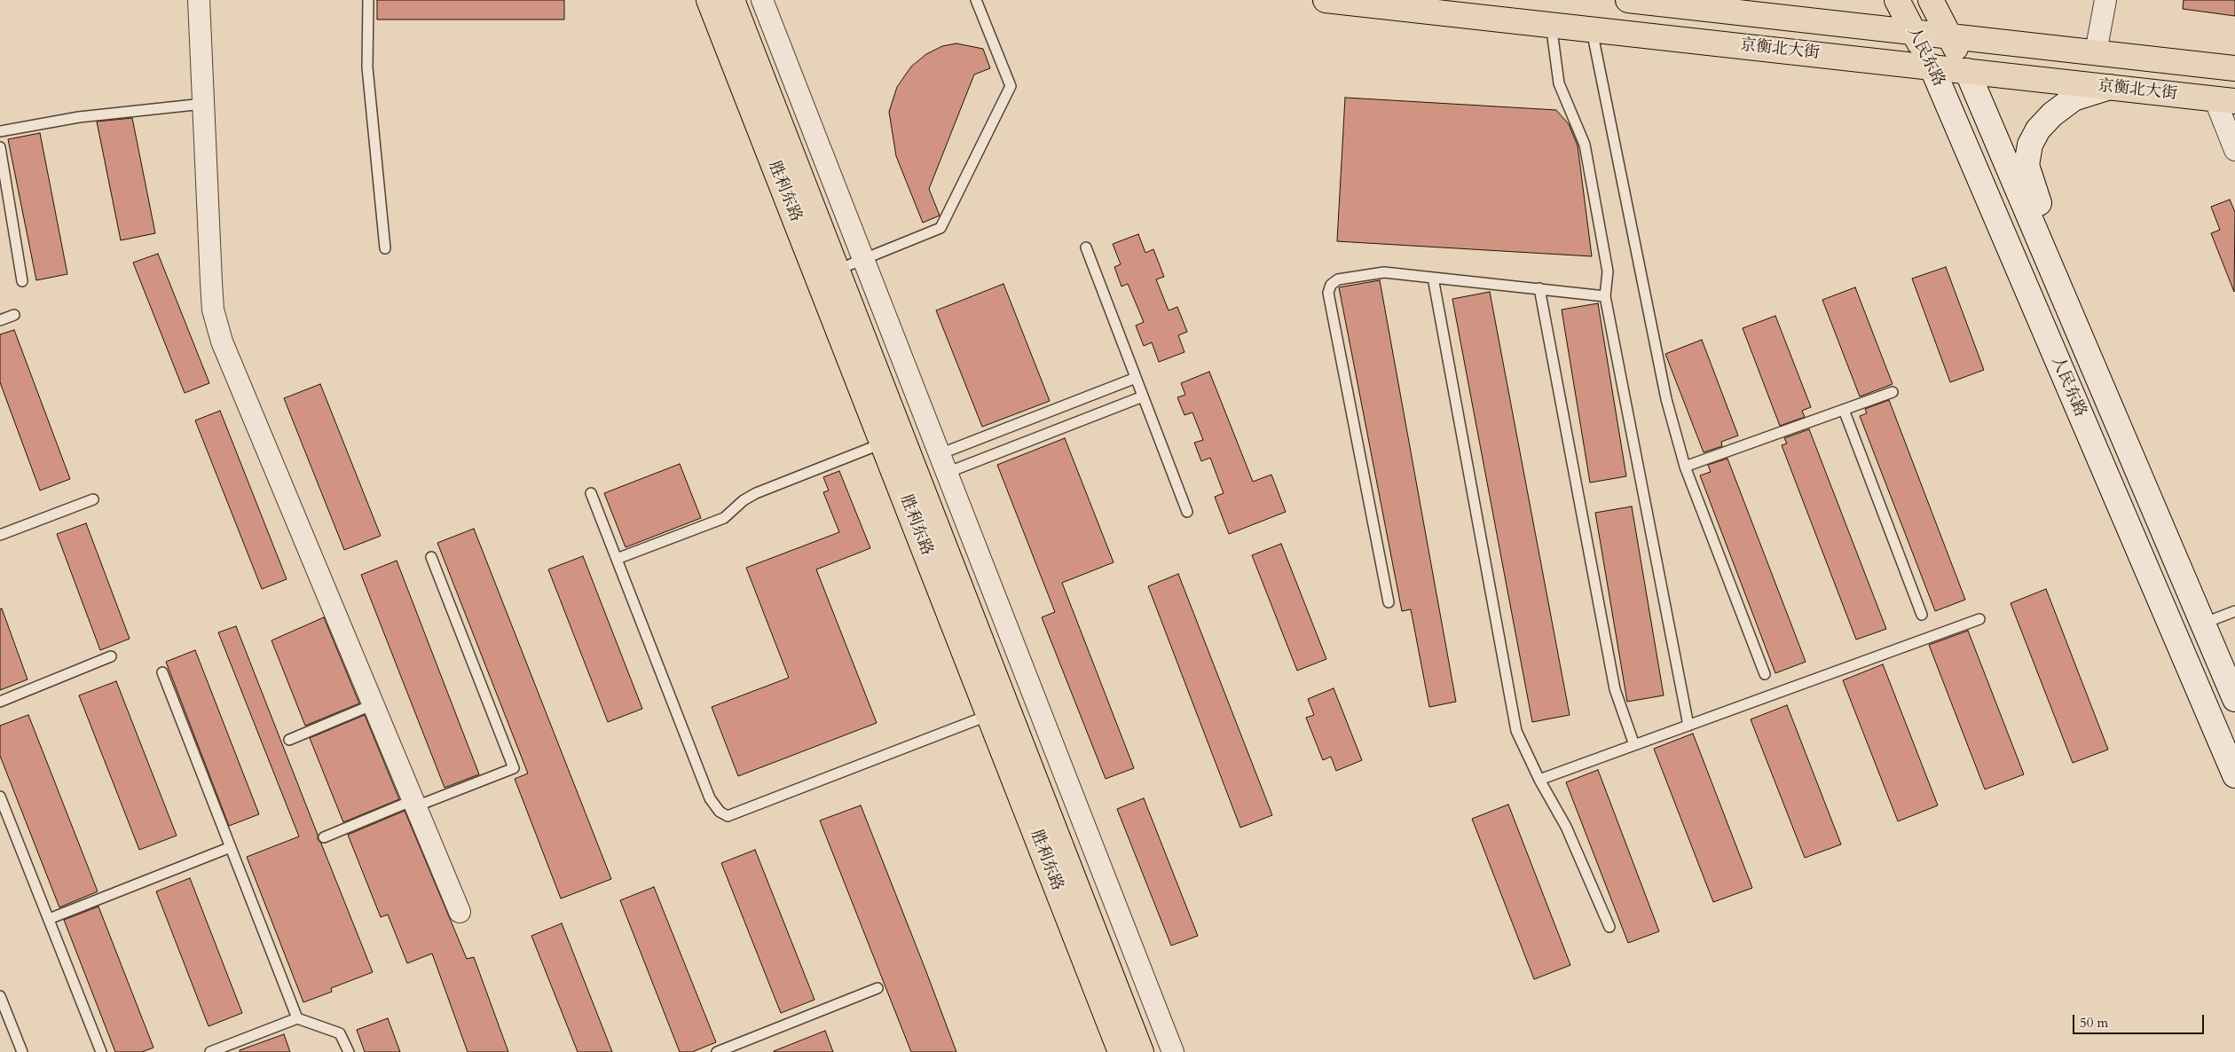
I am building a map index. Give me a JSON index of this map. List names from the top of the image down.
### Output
{
  "streets": {
    "main road": ["京衡北大街", "人民东路", "胜利东路"]
  },
  "crossings": [
    ["京衡北大街", "人民东路"]
  ],
  "scale_bar": "50 m"
}
